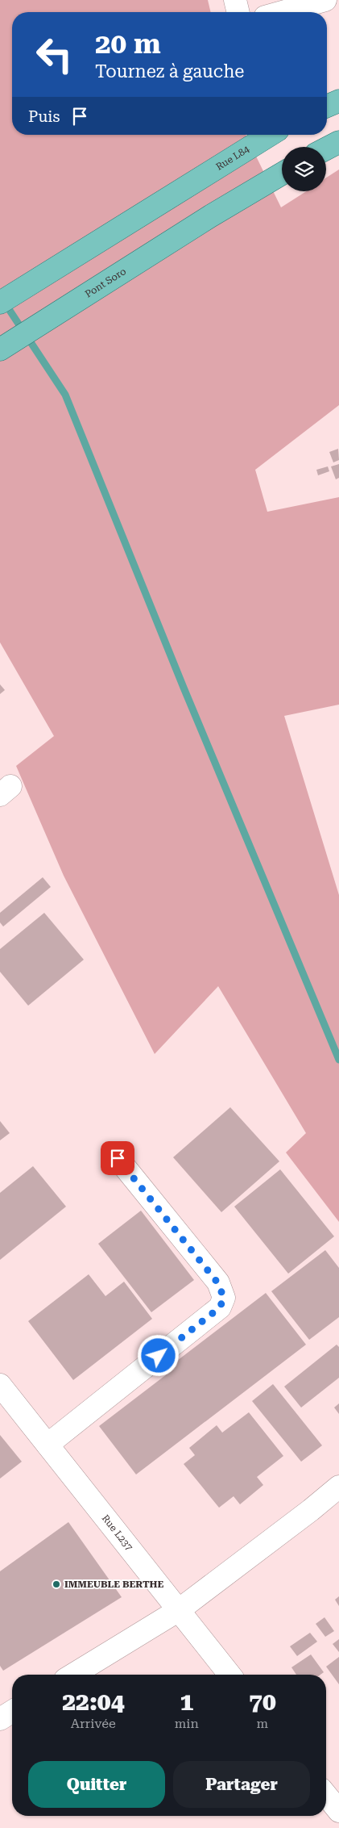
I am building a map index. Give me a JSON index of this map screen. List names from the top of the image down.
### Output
{
  "streets": {
    "main road": ["Rue L84", "Pont Soro"],
    "street": ["Rue L237"]
  },
  "places": ["IMMEUBLE BERTHE"],
  "page": {
    "turn": ["20 m", "Tournez à gauche"],
    "then": "Puis",
    "eta": [
      "22:04",
      "Arrivée",
      "1",
      "min",
      "70",
      "m"
    ],
    "buttons": ["Quitter", "Partager"]
  }
}
